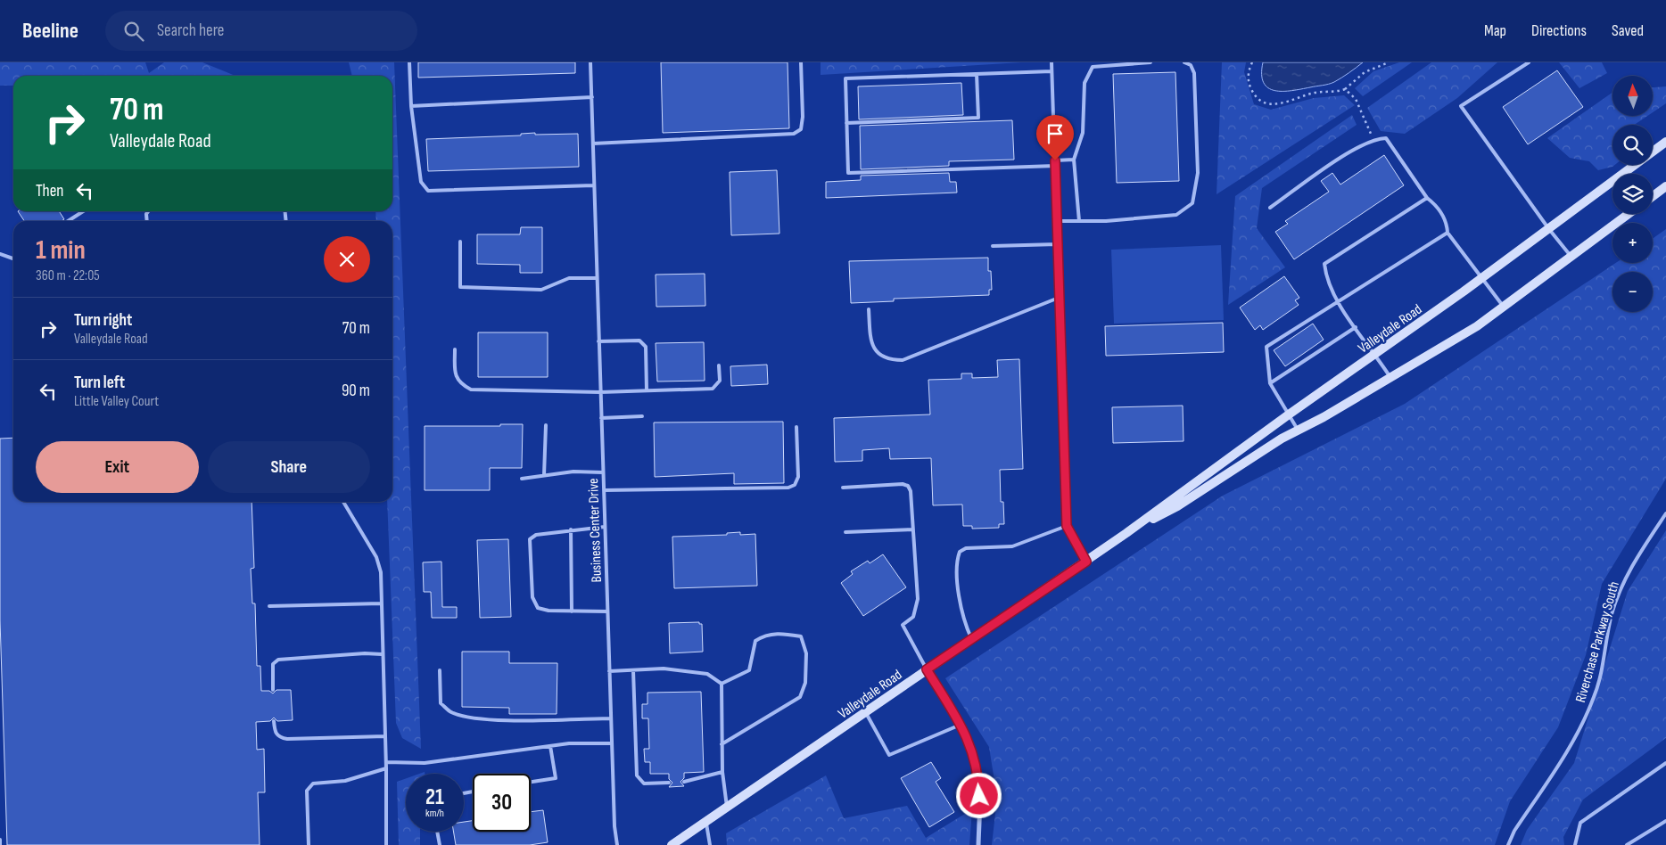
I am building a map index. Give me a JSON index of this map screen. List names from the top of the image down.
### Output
{
  "streets": {
    "main road": ["Valleydale Road"],
    "lane": ["Business Center Drive", "Riverchase Parkway South"]
  },
  "north": "top",
  "page": {
    "header": "Beeline",
    "search": "Search here",
    "nav": ["Map", "Directions", "Saved"],
    "map_buttons": ["+", "−"],
    "turn": ["70 m", "Valleydale Road"],
    "then": "Then",
    "heading": ["1 min", "360 m · 22:05"],
    "list": [
      {
        "name": "Turn right",
        "note": "Valleydale Road",
        "value": "70 m"
      },
      {
        "name": "Turn left",
        "note": "Little Valley Court",
        "value": "90 m"
      }
    ],
    "buttons": ["Exit", "Share"],
    "speed": "21 km/h",
    "limit": "30"
  }
}
